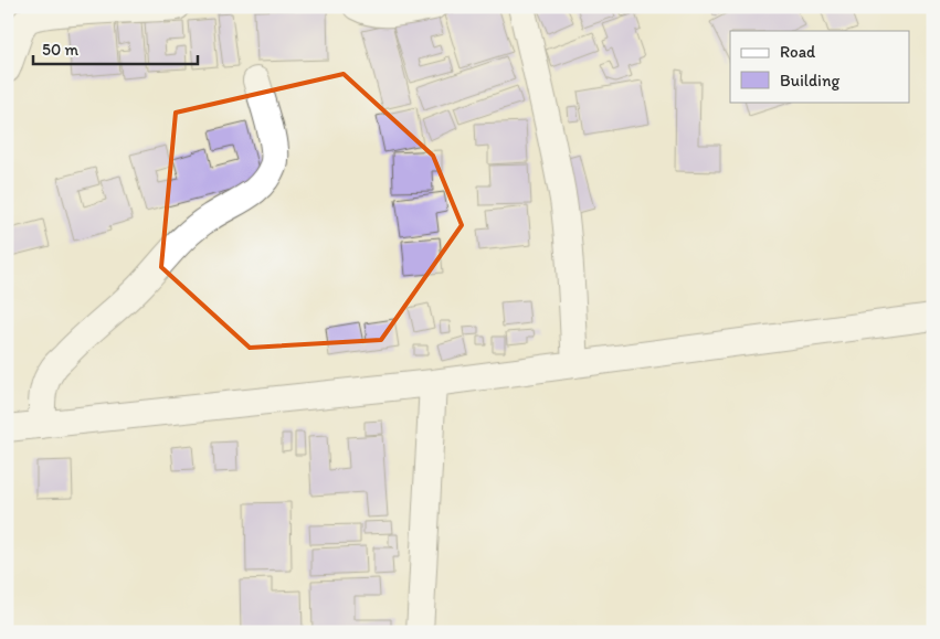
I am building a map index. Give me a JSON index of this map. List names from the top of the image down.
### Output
{
  "legend": ["Road", "Building"],
  "scale_bar": "50 m"
}
